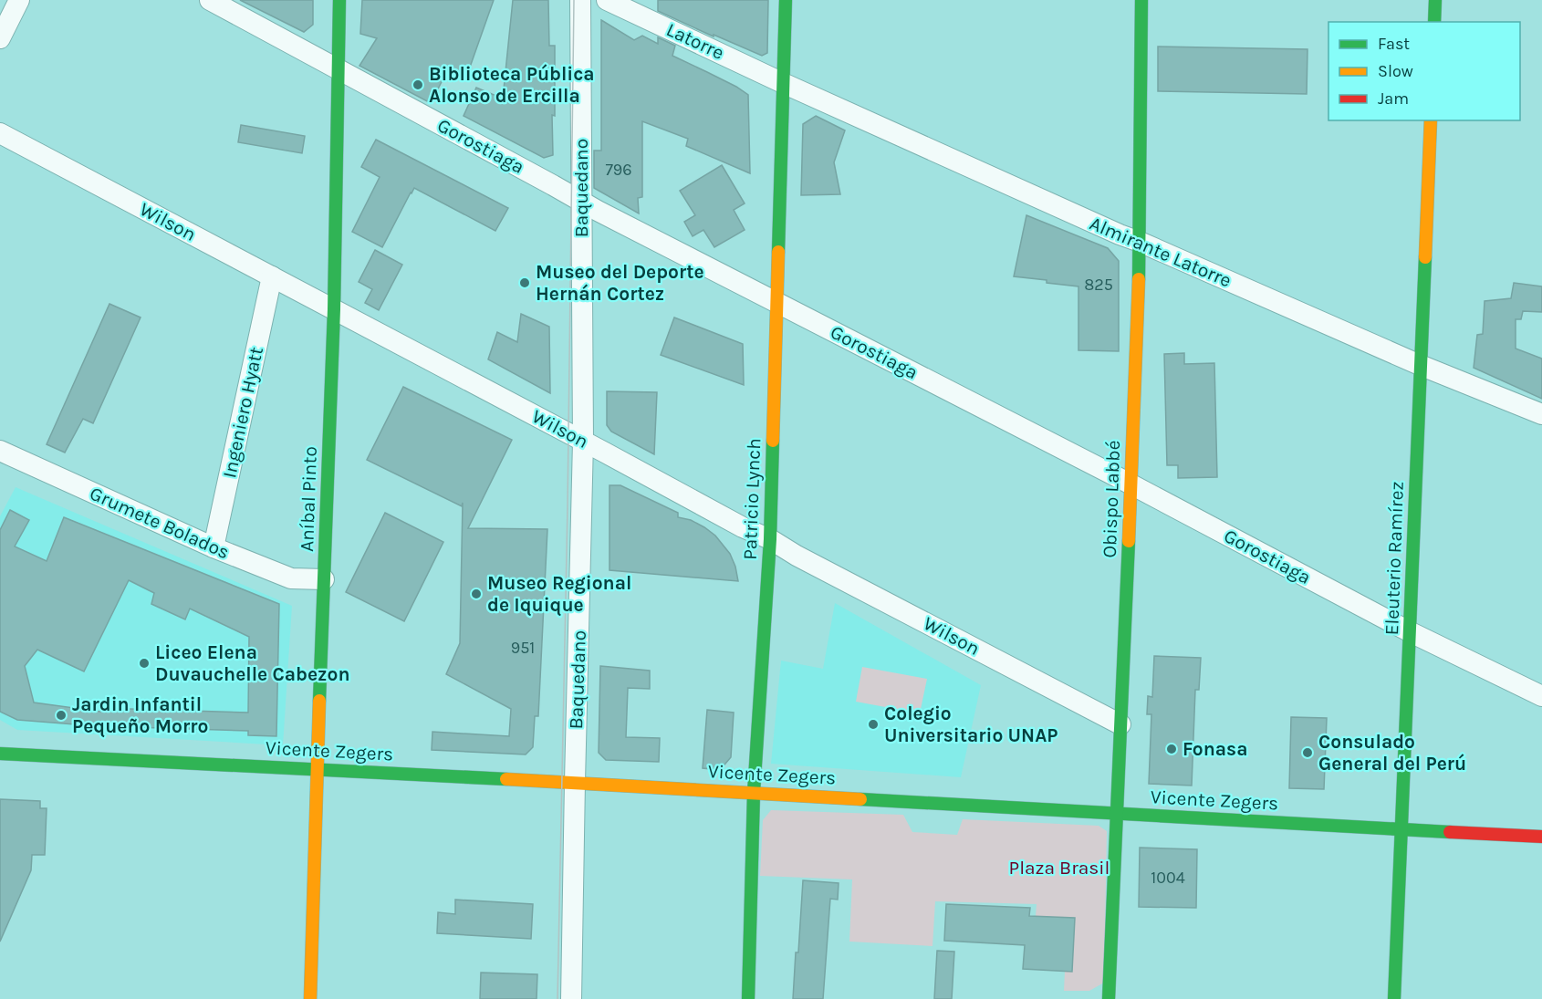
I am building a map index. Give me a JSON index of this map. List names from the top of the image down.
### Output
{
  "streets": {
    "street": [
      "Latorre",
      "Gorostiaga",
      "Baquedano",
      "Wilson",
      "Almirante Latorre",
      "Ingeniero Hyatt",
      "Aníbal Pinto",
      "Patricio Lynch",
      "Obispo Labbé",
      "Grumete Bolados",
      "Eleuterio Ramírez",
      "Vicente Zegers"
    ]
  },
  "crossings": [
    ["Latorre", "Almirante Latorre"],
    ["Latorre", "Patricio Lynch"],
    ["Gorostiaga", "Baquedano"],
    ["Gorostiaga", "Aníbal Pinto"],
    ["Gorostiaga", "Patricio Lynch"],
    ["Gorostiaga", "Obispo Labbé"],
    ["Gorostiaga", "Eleuterio Ramírez"],
    ["Baquedano", "Wilson"],
    ["Baquedano", "Vicente Zegers"],
    ["Wilson", "Ingeniero Hyatt"],
    ["Wilson", "Aníbal Pinto"],
    ["Wilson", "Patricio Lynch"],
    ["Wilson", "Obispo Labbé"],
    ["Almirante Latorre", "Patricio Lynch"],
    ["Almirante Latorre", "Obispo Labbé"],
    ["Almirante Latorre", "Eleuterio Ramírez"],
    ["Ingeniero Hyatt", "Grumete Bolados"],
    ["Aníbal Pinto", "Grumete Bolados"],
    ["Aníbal Pinto", "Vicente Zegers"],
    ["Patricio Lynch", "Vicente Zegers"],
    ["Obispo Labbé", "Vicente Zegers"],
    ["Eleuterio Ramírez", "Vicente Zegers"]
  ],
  "parks": ["Plaza Brasil"],
  "places": [
    "Biblioteca Pública Alonso de Ercilla",
    "Museo del Deporte Hernán Cortez",
    "Museo Regional de Iquique",
    "Liceo Elena Duvauchelle Cabezon",
    "Jardin Infantil Pequeño Morro",
    "Colegio Universitario UNAP",
    "Fonasa",
    "Consulado General del Perú"
  ],
  "house_numbers": [
    "796",
    "825",
    "951",
    "1004"
  ],
  "legend": ["Fast", "Slow", "Jam"]
}
